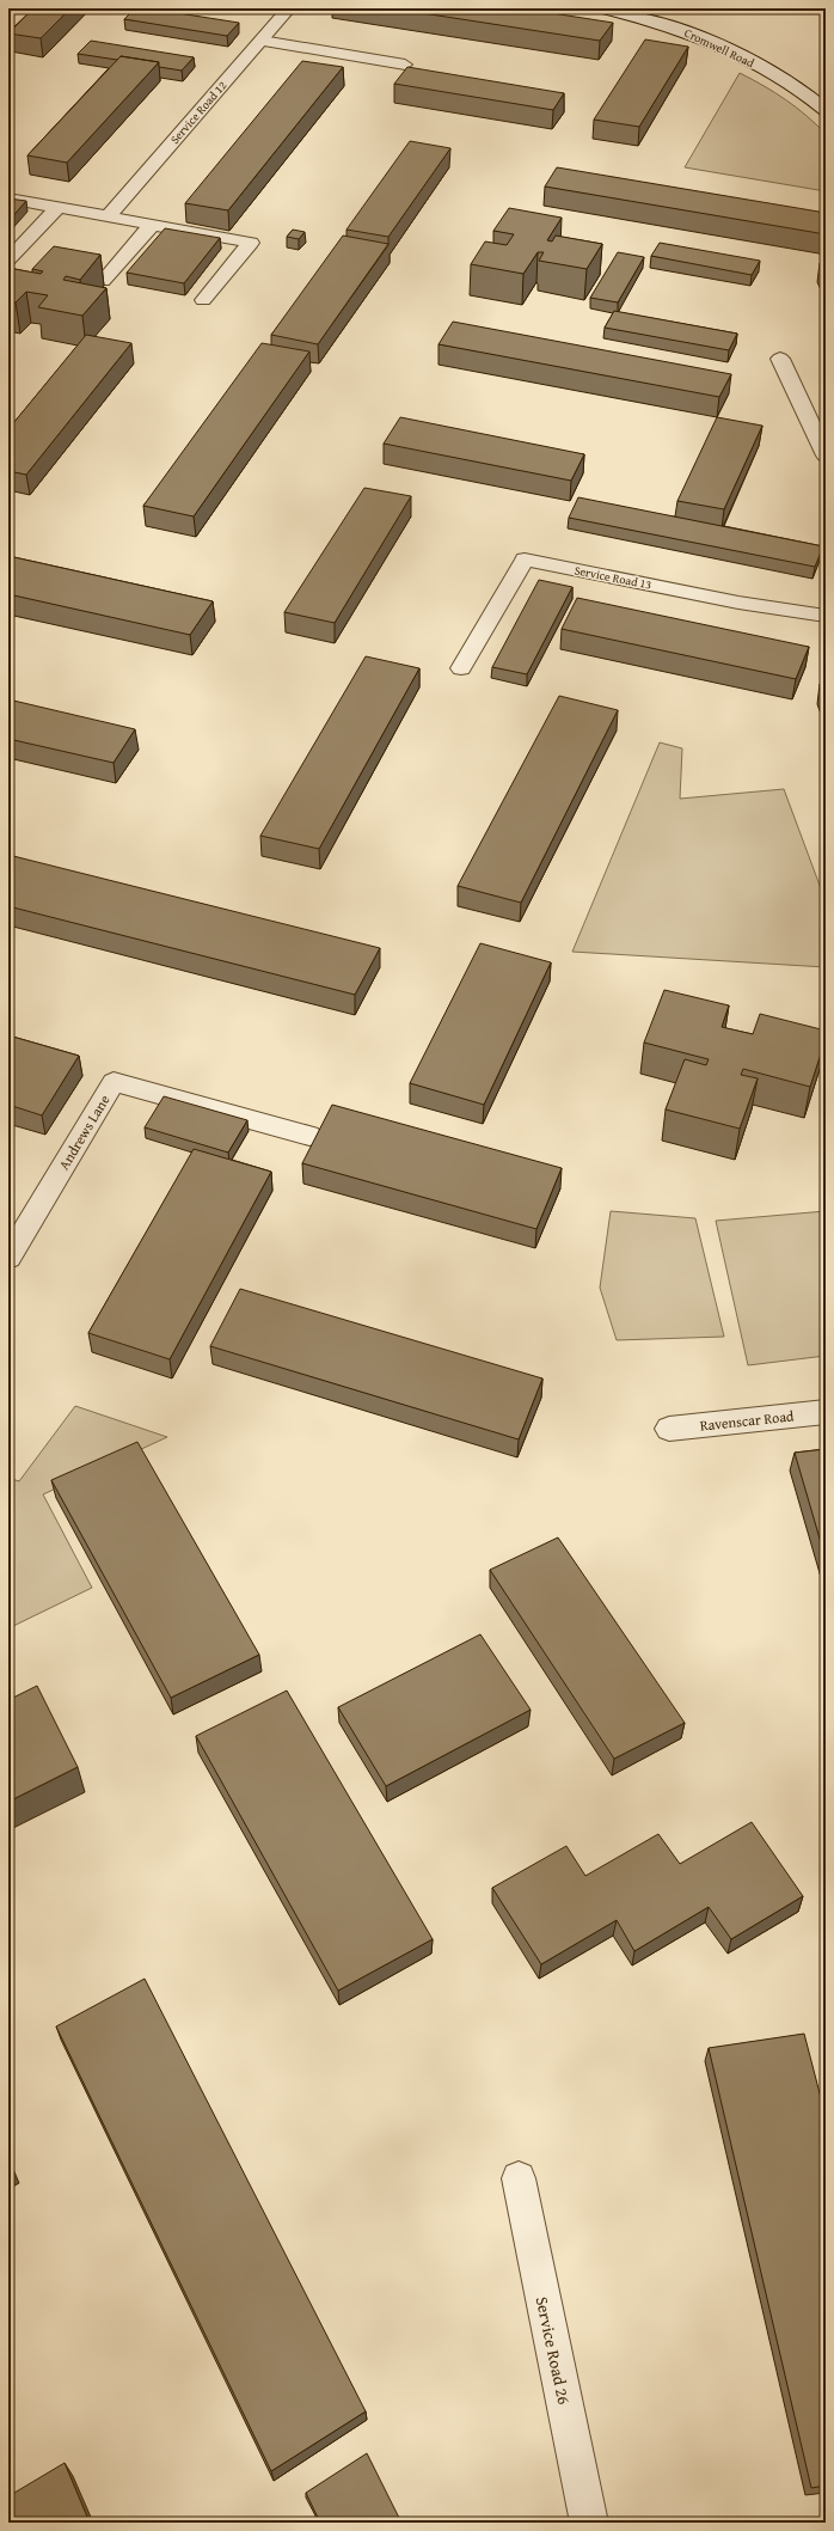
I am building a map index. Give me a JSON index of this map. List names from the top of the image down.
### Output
{
  "streets": {
    "street": [
      "Cromwell Road",
      "Service Road 12",
      "Service Road 13",
      "Andrews Lane",
      "Ravenscar Road",
      "Service Road 26"
    ]
  }
}
